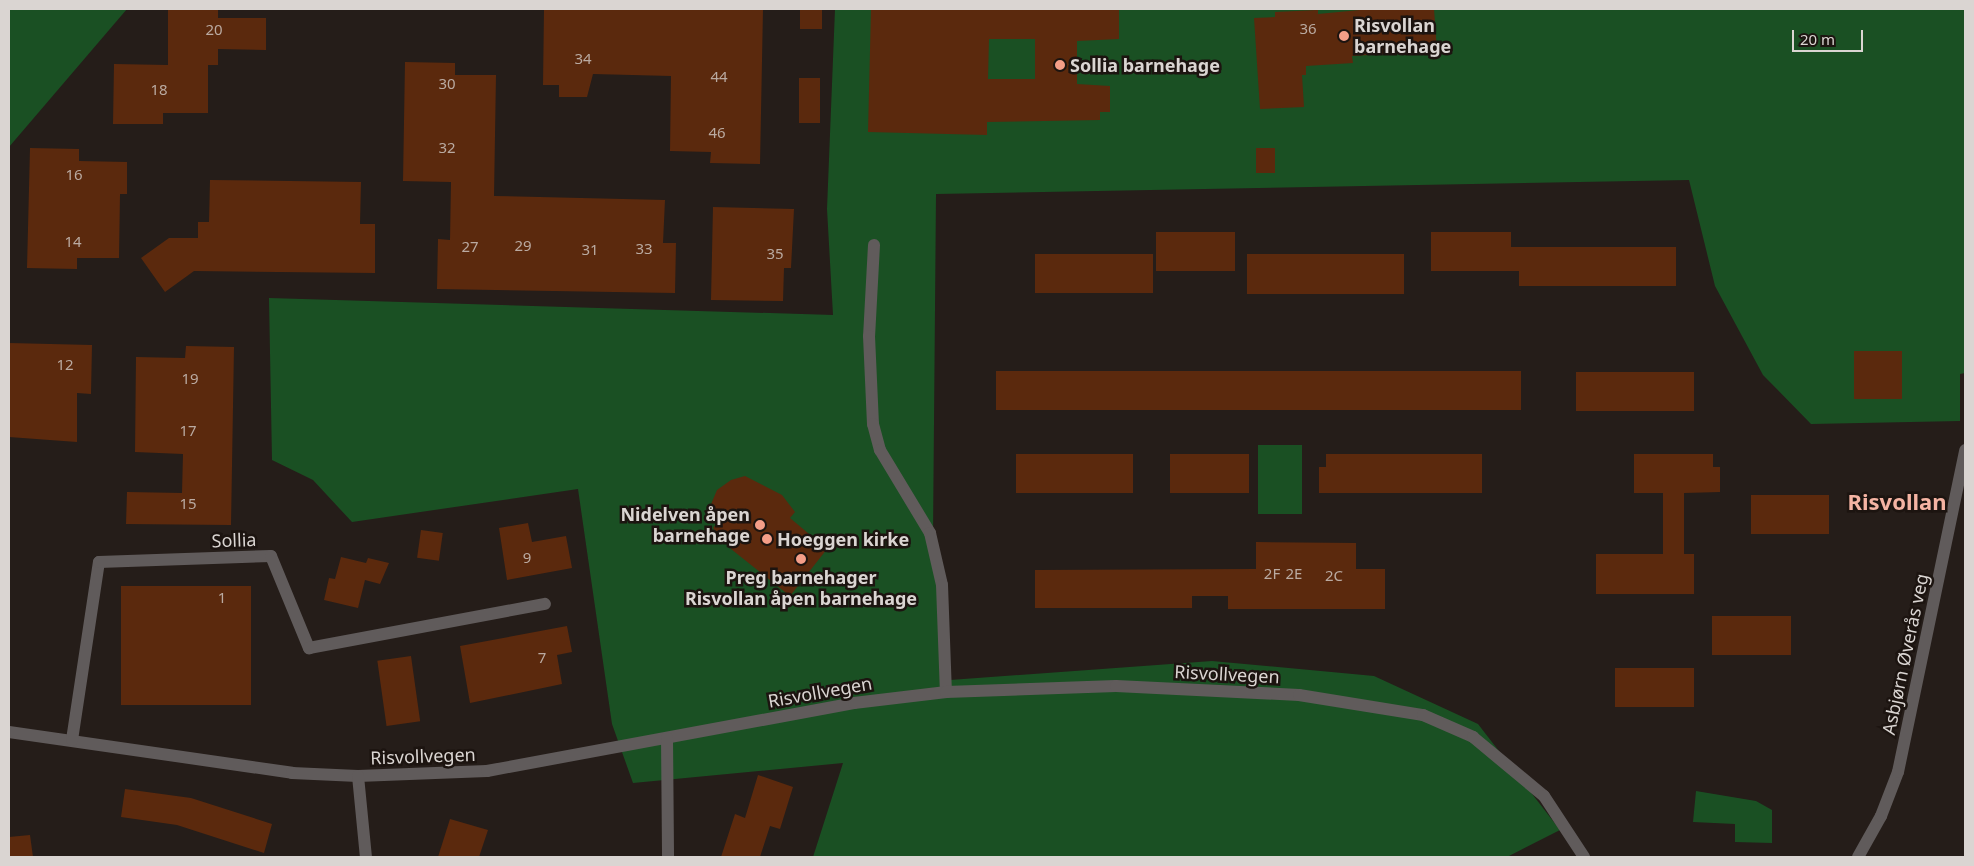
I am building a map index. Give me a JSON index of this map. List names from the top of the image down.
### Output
{
  "streets": {
    "street": ["Sollia", "Asbjørn Øverås veg", "Risvollvegen"]
  },
  "crossings": [
    ["Sollia", "Risvollvegen"]
  ],
  "districts": ["Risvollan"],
  "places": [
    "Risvollan barnehage",
    "Sollia barnehage",
    "Nidelven åpen barnehage",
    "Hoeggen kirke",
    "Preg barnehager Risvollan åpen barnehage"
  ],
  "house_numbers": [
    "36",
    "20",
    "34",
    "44",
    "30",
    "18",
    "46",
    "32",
    "16",
    "14",
    "29",
    "27",
    "33",
    "31",
    "35",
    "12",
    "19",
    "17",
    "15",
    "9",
    "2F",
    "2E",
    "2C",
    "1",
    "7"
  ],
  "scale_bar": "20 m"
}
